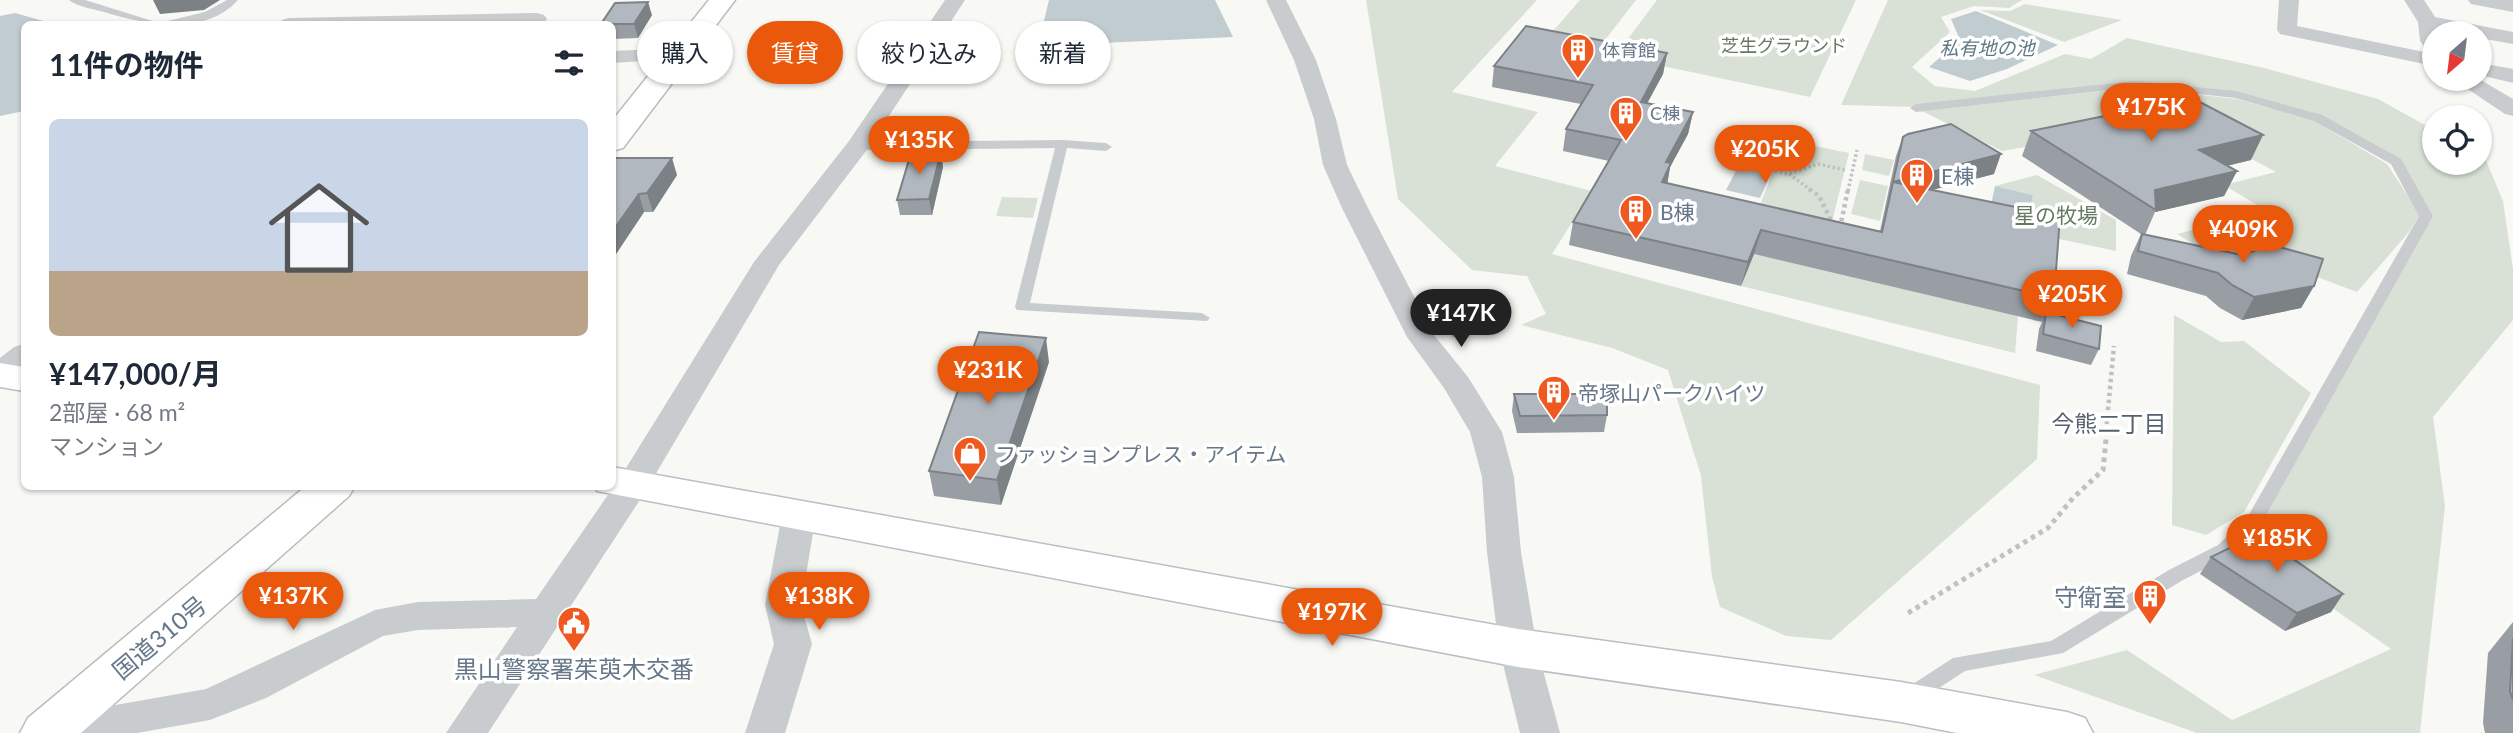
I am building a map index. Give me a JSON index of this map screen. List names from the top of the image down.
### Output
{
  "streets": {
    "main road": ["国道310号"]
  },
  "districts": ["今熊二丁目"],
  "water": ["私有地の池"],
  "parks": ["芝生グラウンド", "星の牧場"],
  "places": {
    "building": [
      "体育館",
      "C棟",
      "E棟",
      "B棟",
      "帝塚山パークハイツ",
      "守衛室"
    ],
    "shop": ["ファッションプレス・アイテム"],
    "public building": ["黒山警察署茱萸木交番"]
  },
  "north": "bottom left",
  "page": {
    "chip": [
      "購入",
      "賃貸",
      "絞り込み",
      "新着"
    ],
    "heading": "11件の物件",
    "price": [
      "¥175K",
      "¥135K",
      "¥205K",
      "¥409K",
      "¥205K",
      "¥147K",
      "¥231K",
      "¥185K",
      "¥137K",
      "¥138K",
      "¥197K"
    ],
    "list": [
      {
        "name": "¥147,000/月",
        "note": "2部屋 · 68 m² · マンション"
      }
    ]
  }
}
